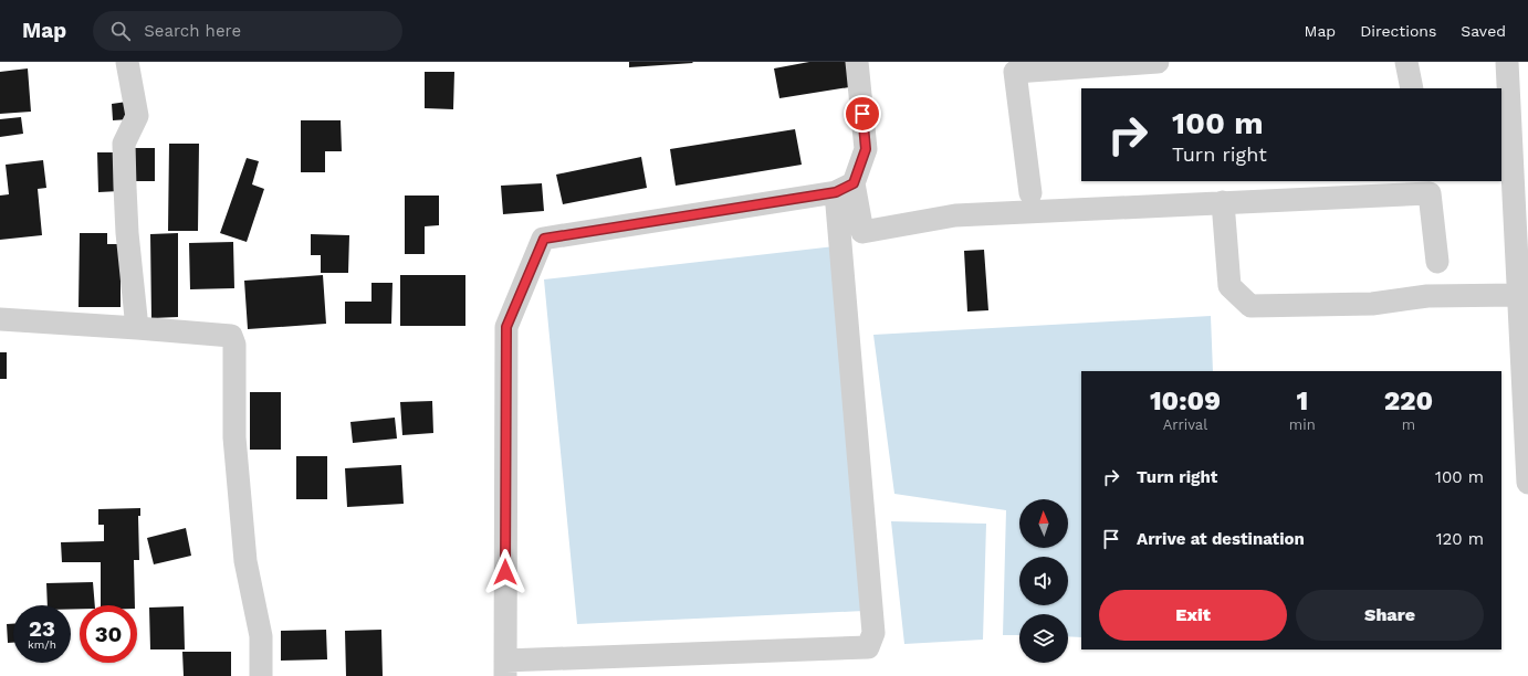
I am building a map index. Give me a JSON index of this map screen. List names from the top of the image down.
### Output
{
  "north": "top",
  "page": {
    "header": "Map",
    "search": "Search here",
    "nav": ["Map", "Directions", "Saved"],
    "turn": ["100 m", "Turn right"],
    "eta": [
      "10:09",
      "Arrival",
      "1",
      "min",
      "220",
      "m"
    ],
    "list": [
      {
        "name": "Turn right",
        "value": "100 m"
      },
      {
        "name": "Arrive at destination",
        "value": "120 m"
      }
    ],
    "buttons": ["Exit", "Share"],
    "speed": "23 km/h",
    "limit": "30"
  }
}
